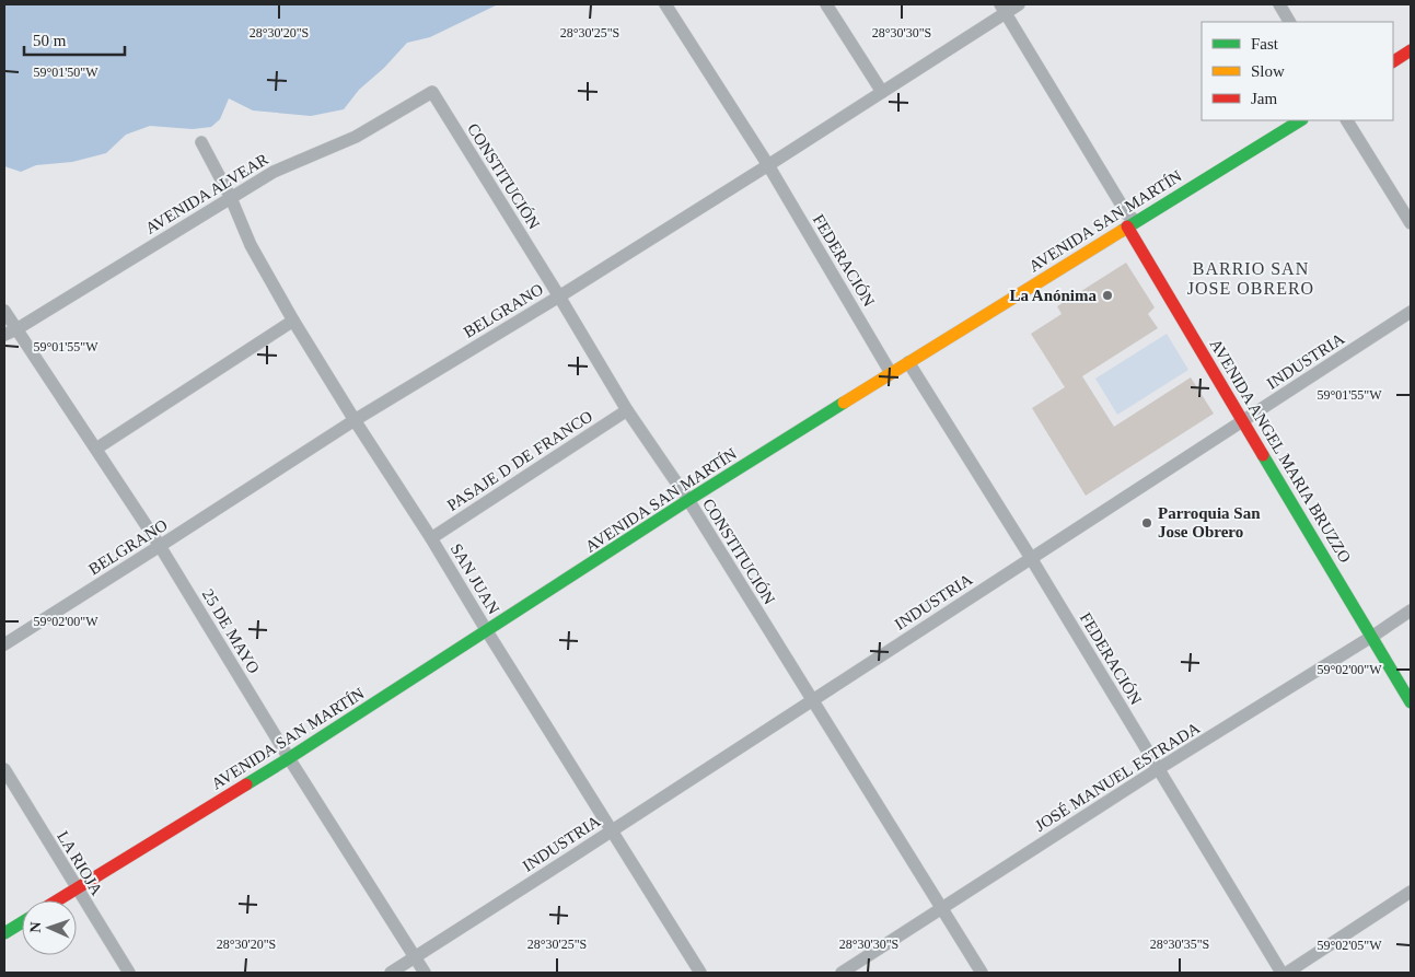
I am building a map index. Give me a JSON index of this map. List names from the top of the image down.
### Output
{
  "streets": {
    "street": [
      "CONSTITUCIÓN",
      "AVENIDA ALVEAR",
      "AVENIDA SAN MARTÍN",
      "FEDERACIÓN",
      "BELGRANO",
      "INDUSTRIA",
      "AVENIDA ANGEL MARIA BRUZZO",
      "PASAJE D DE FRANCO",
      "SAN JUAN",
      "25 DE MAYO",
      "JOSÉ MANUEL ESTRADA",
      "LA RIOJA"
    ]
  },
  "crossings": [
    ["CONSTITUCIÓN", "AVENIDA ALVEAR"],
    ["CONSTITUCIÓN", "AVENIDA SAN MARTÍN"],
    ["CONSTITUCIÓN", "BELGRANO"],
    ["CONSTITUCIÓN", "INDUSTRIA"],
    ["CONSTITUCIÓN", "PASAJE D DE FRANCO"],
    ["CONSTITUCIÓN", "JOSÉ MANUEL ESTRADA"],
    ["AVENIDA ALVEAR", "SAN JUAN"],
    ["AVENIDA ALVEAR", "25 DE MAYO"],
    ["AVENIDA SAN MARTÍN", "FEDERACIÓN"],
    ["AVENIDA SAN MARTÍN", "AVENIDA ANGEL MARIA BRUZZO"],
    ["AVENIDA SAN MARTÍN", "SAN JUAN"],
    ["AVENIDA SAN MARTÍN", "25 DE MAYO"],
    ["AVENIDA SAN MARTÍN", "LA RIOJA"],
    ["FEDERACIÓN", "BELGRANO"],
    ["FEDERACIÓN", "INDUSTRIA"],
    ["FEDERACIÓN", "JOSÉ MANUEL ESTRADA"],
    ["BELGRANO", "AVENIDA ANGEL MARIA BRUZZO"],
    ["BELGRANO", "SAN JUAN"],
    ["BELGRANO", "25 DE MAYO"],
    ["INDUSTRIA", "AVENIDA ANGEL MARIA BRUZZO"],
    ["INDUSTRIA", "SAN JUAN"],
    ["INDUSTRIA", "25 DE MAYO"],
    ["AVENIDA ANGEL MARIA BRUZZO", "JOSÉ MANUEL ESTRADA"],
    ["PASAJE D DE FRANCO", "SAN JUAN"]
  ],
  "districts": ["BARRIO SAN JOSE OBRERO"],
  "places": ["La Anónima", "Parroquia San Jose Obrero"],
  "legend": ["Fast", "Slow", "Jam"],
  "scale_bar": "50 m",
  "north": "left",
  "coordinates": [
    "28°30'20\"S",
    "28°30'25\"S",
    "28°30'30\"S",
    "59°01'50\"W",
    "59°01'55\"W",
    "59°02'00\"W",
    "28°30'35\"S",
    "59°02'05\"W"
  ]
}
